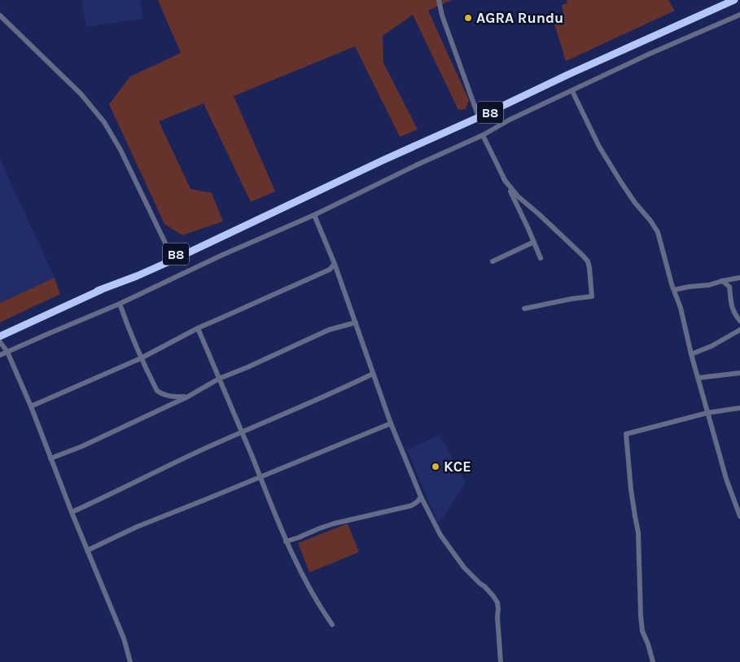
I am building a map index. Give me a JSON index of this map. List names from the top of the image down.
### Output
{
  "streets": {
    "highway": ["B8"]
  },
  "places": ["AGRA Rundu", "KCE"]
}
